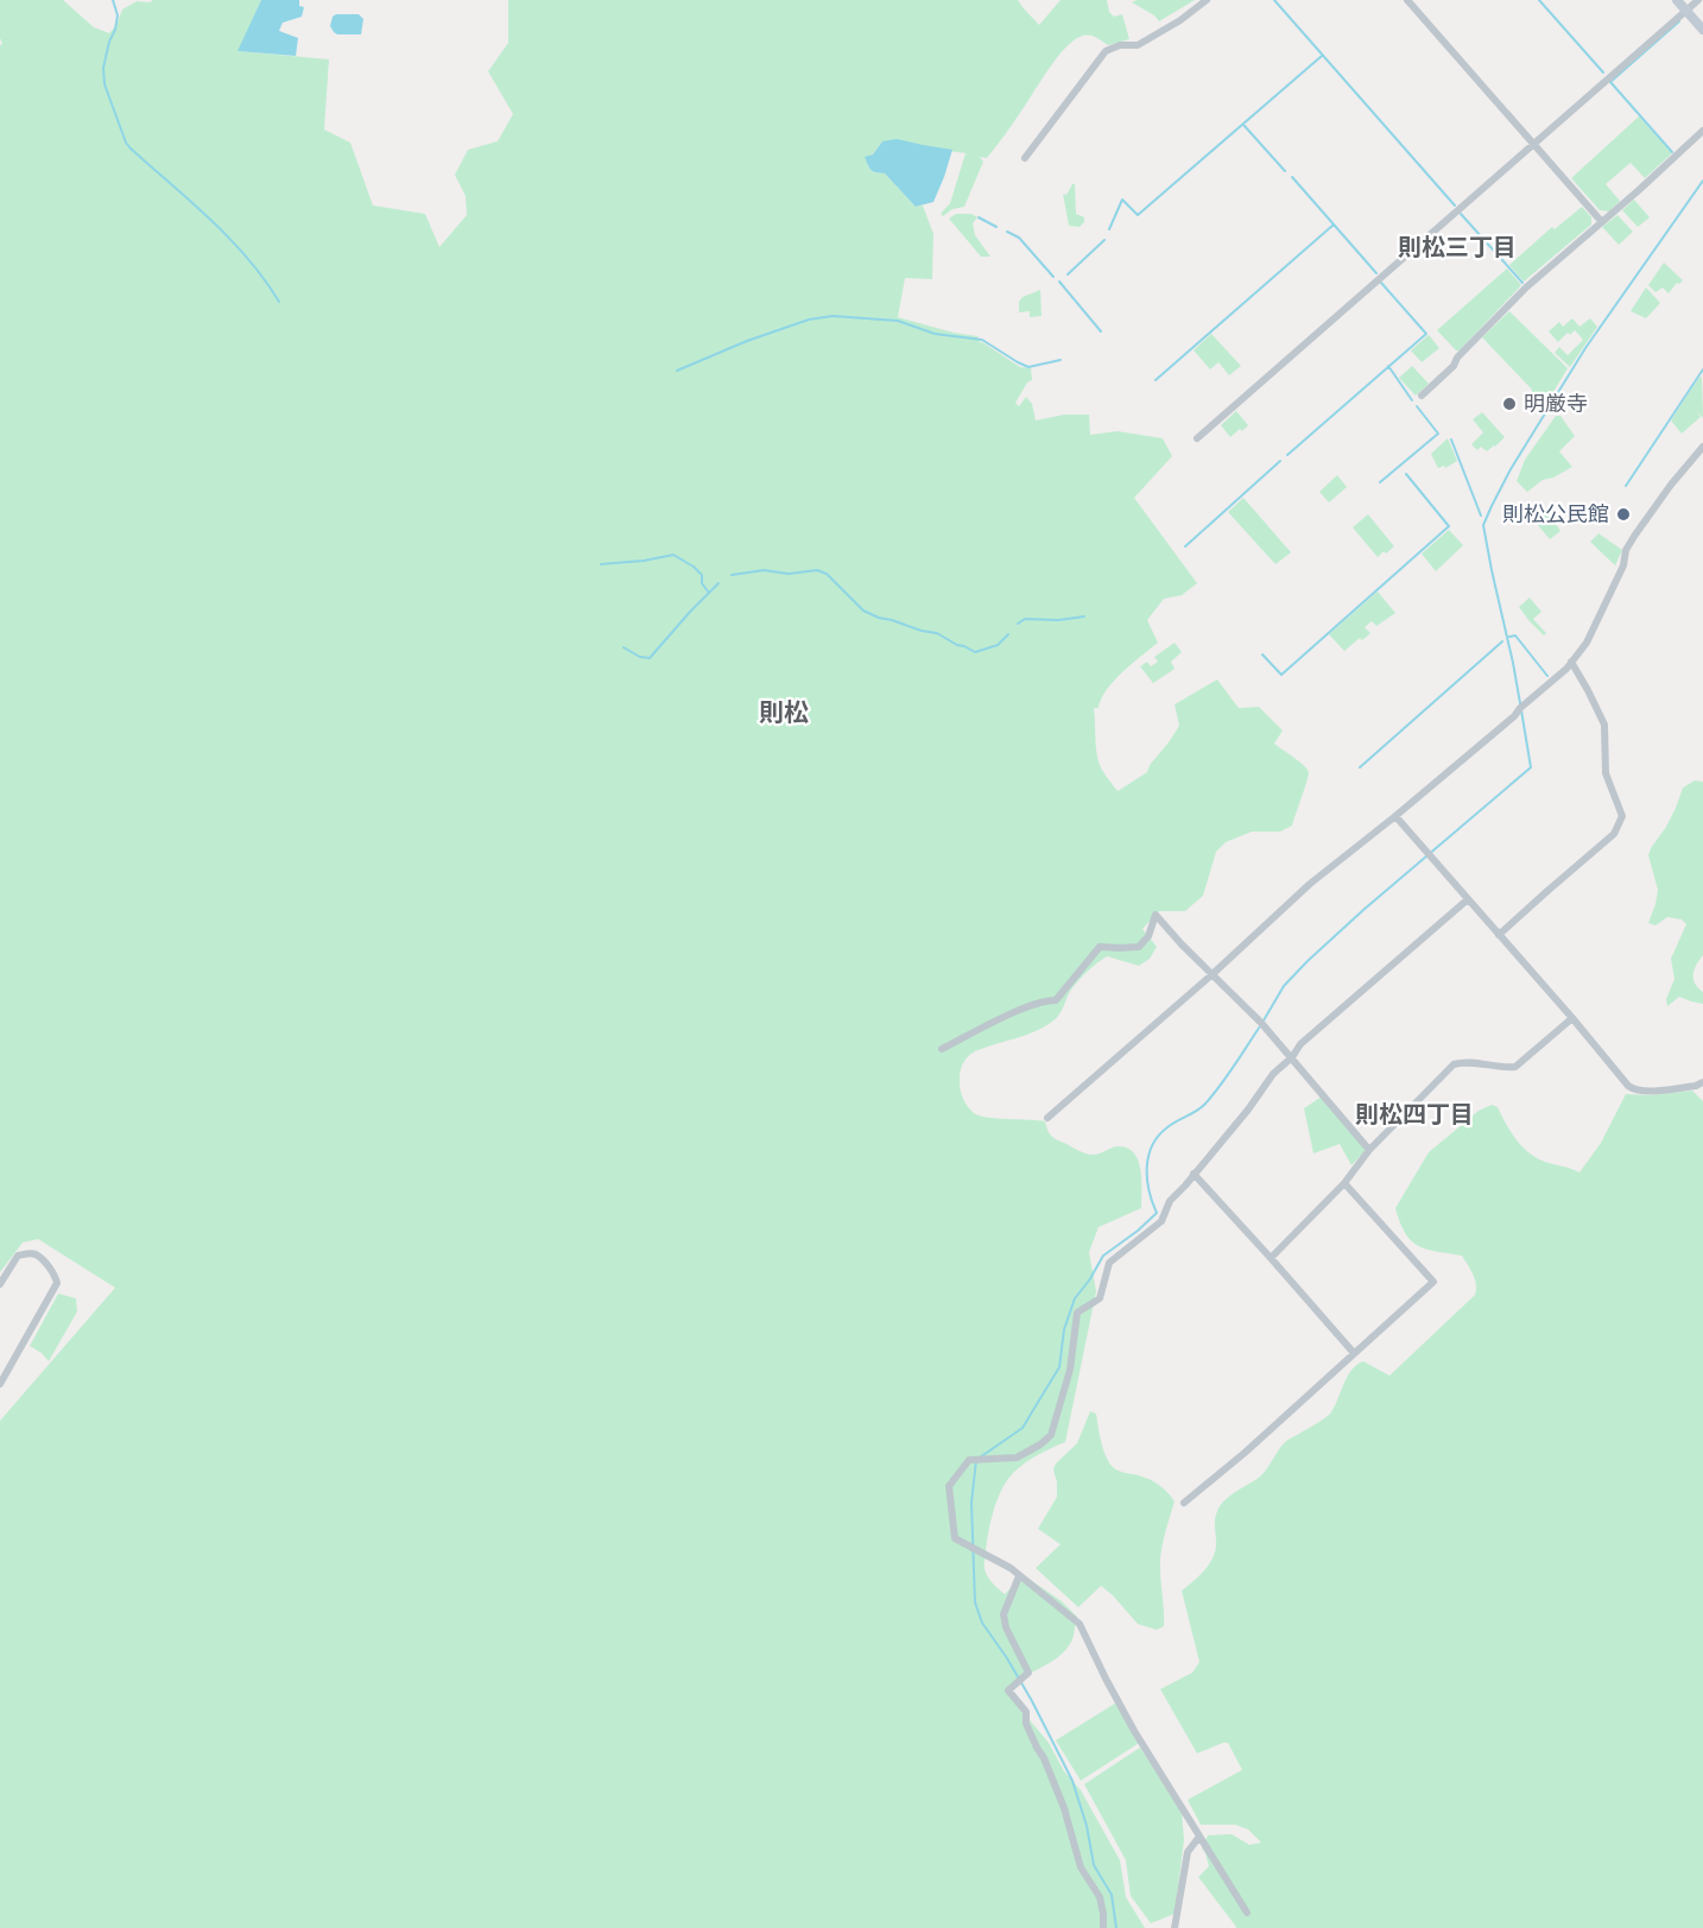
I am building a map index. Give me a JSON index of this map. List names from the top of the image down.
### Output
{
  "districts": ["則松三丁目", "則松", "則松四丁目"],
  "places": ["明厳寺", "則松公民館"]
}
